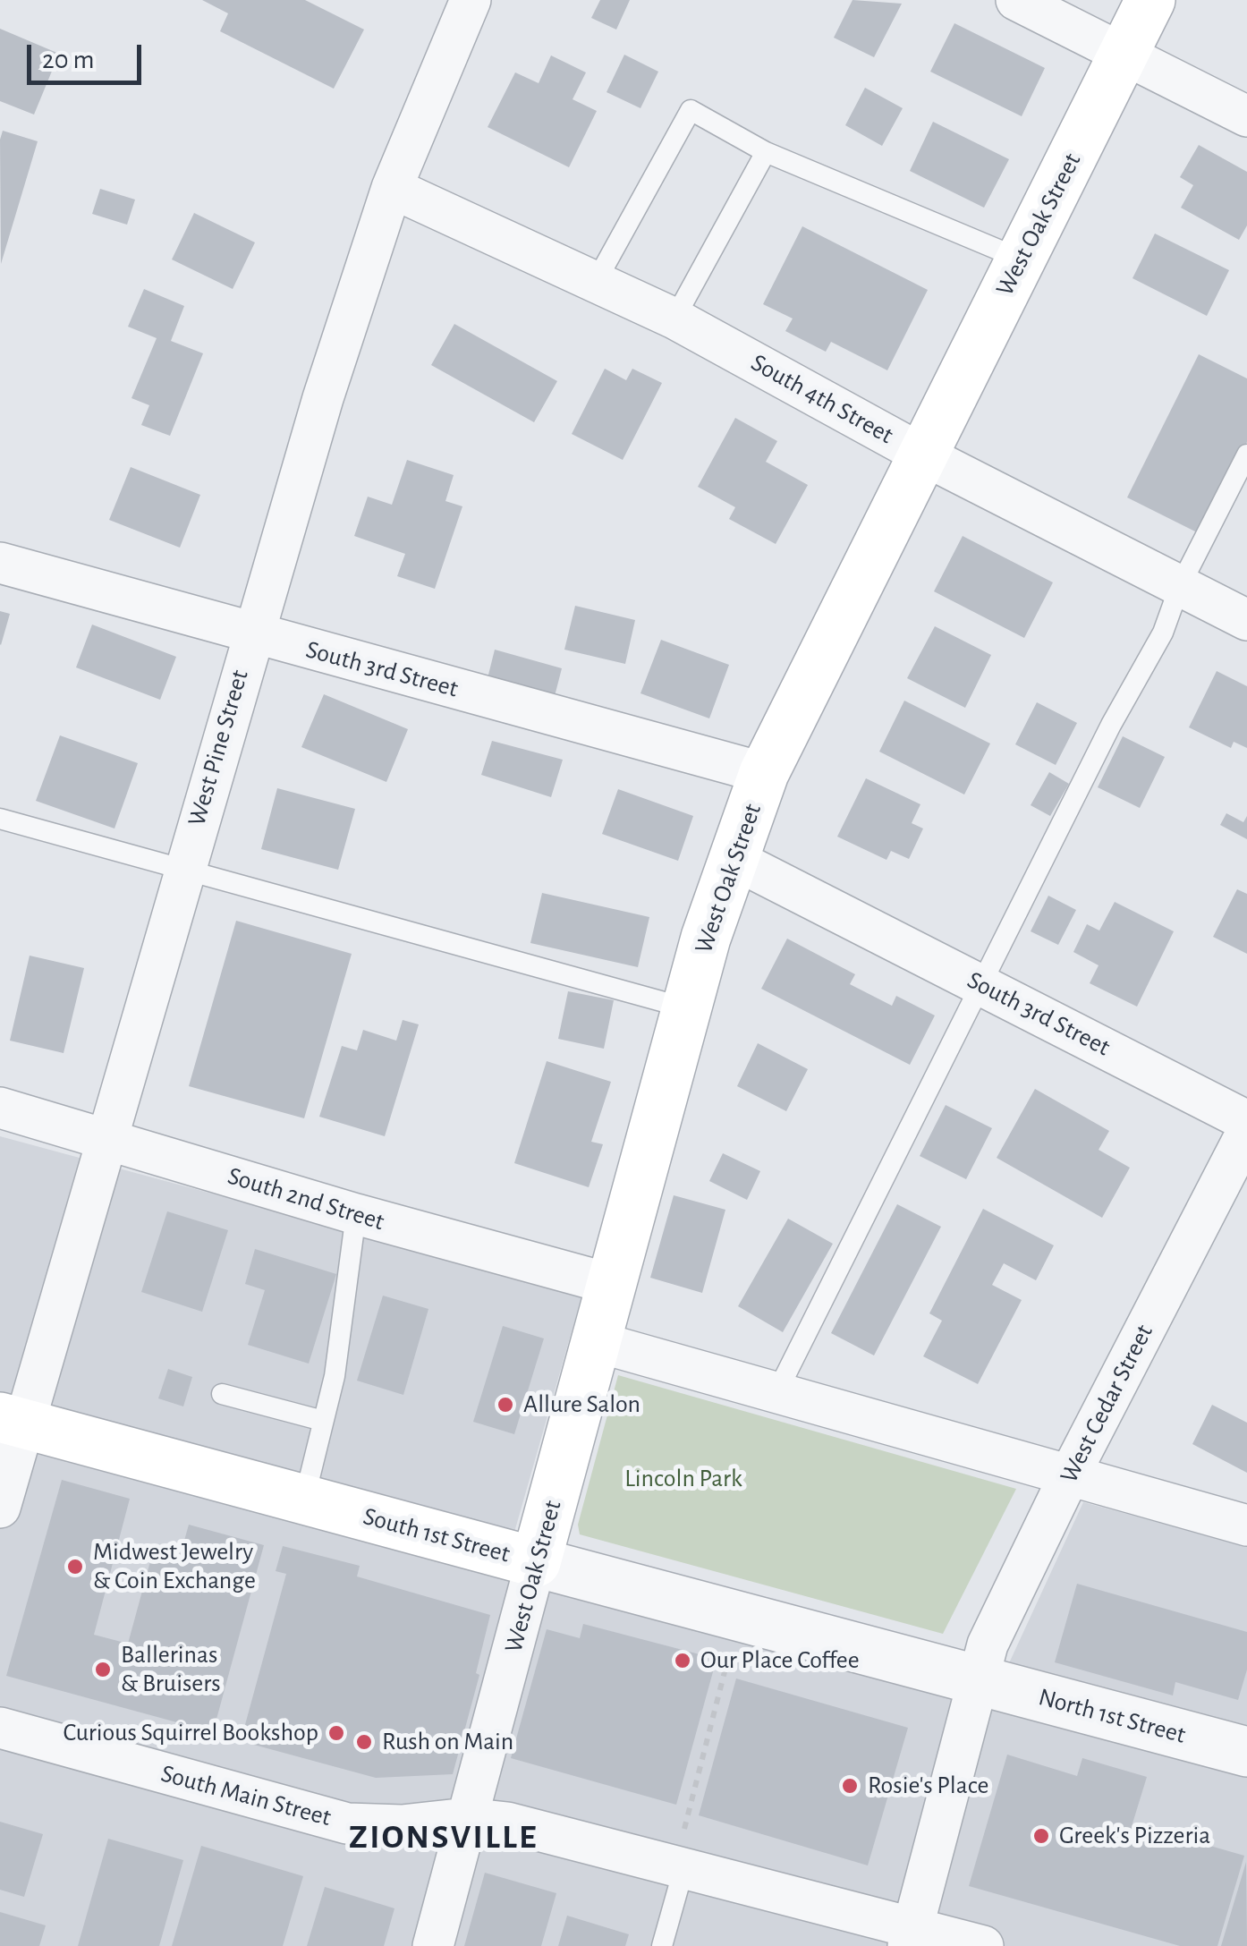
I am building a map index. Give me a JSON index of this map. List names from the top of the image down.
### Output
{
  "streets": {
    "main road": ["West Oak Street", "South 1st Street"],
    "street": [
      "South 4th Street",
      "South 3rd Street",
      "West Pine Street",
      "South 2nd Street",
      "West Cedar Street",
      "North 1st Street",
      "South Main Street"
    ]
  },
  "crossings": [
    ["West Oak Street", "South 4th Street"],
    ["West Oak Street", "South 3rd Street"],
    ["West Oak Street", "South 2nd Street"],
    ["West Oak Street", "South 1st Street"],
    ["West Oak Street", "South Main Street"],
    ["South 4th Street", "West Pine Street"],
    ["South 3rd Street", "West Pine Street"],
    ["West Pine Street", "South 2nd Street"],
    ["West Pine Street", "South 1st Street"],
    ["West Cedar Street", "South 1st Street"],
    ["West Cedar Street", "North 1st Street"],
    ["West Cedar Street", "South Main Street"],
    ["South 1st Street", "North 1st Street"]
  ],
  "districts": ["ZIONSVILLE"],
  "parks": ["Lincoln Park"],
  "places": [
    "Allure Salon",
    "Midwest Jewelry & Coin Exchange",
    "Our Place Coffee",
    "Ballerinas & Bruisers",
    "Curious Squirrel Bookshop",
    "Rush on Main",
    "Rosie's Place",
    "Greek's Pizzeria"
  ],
  "scale_bar": "20 m"
}
